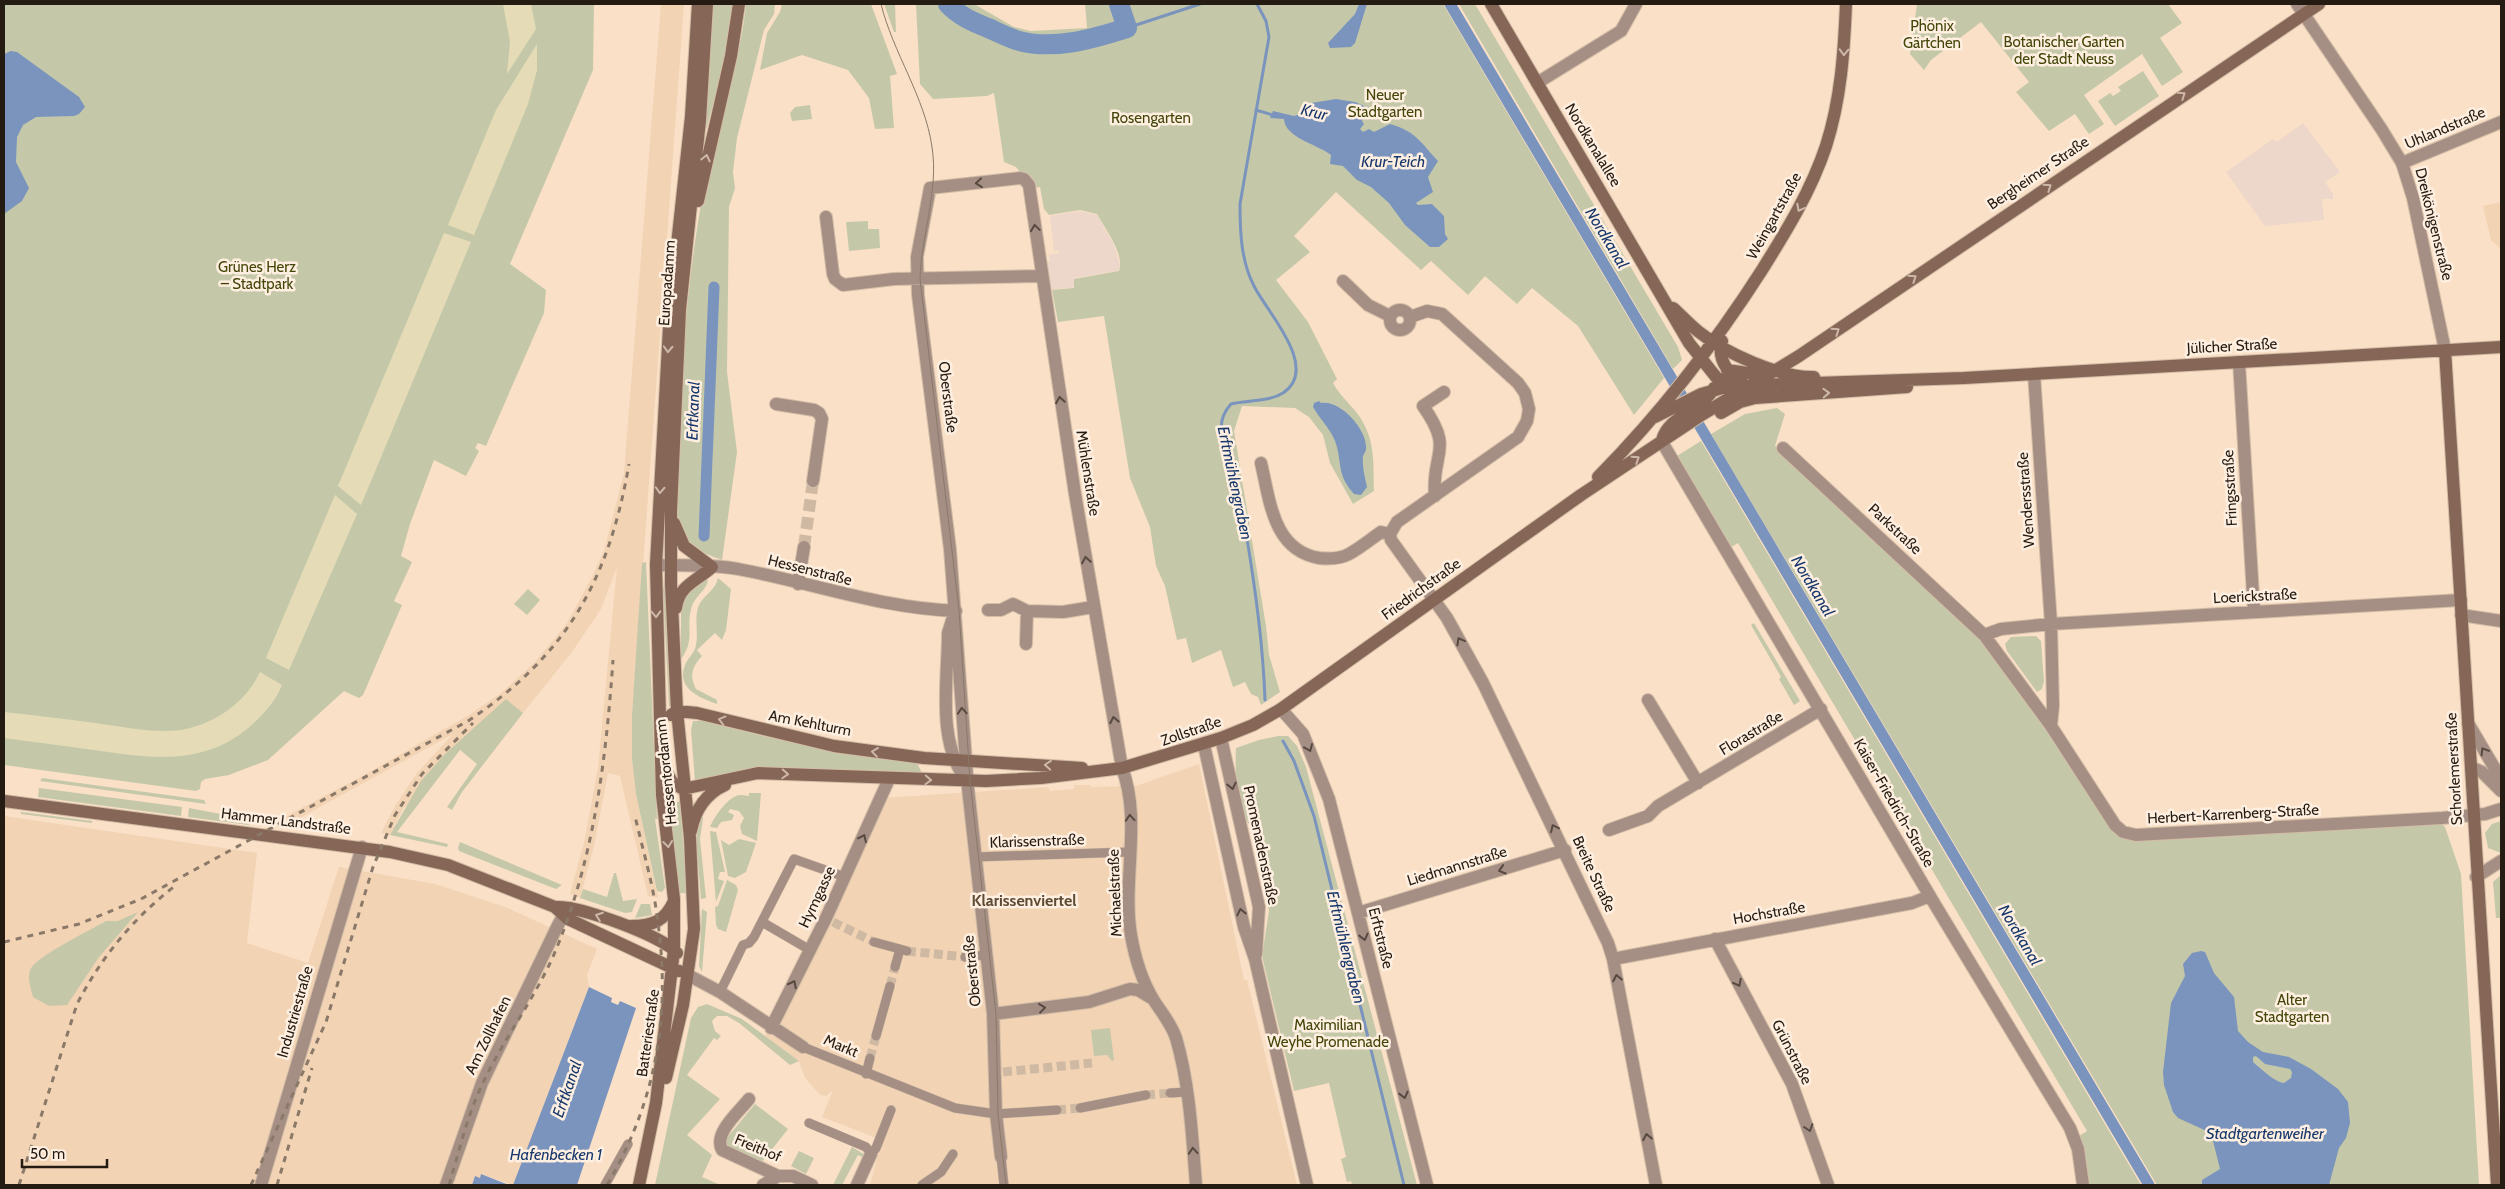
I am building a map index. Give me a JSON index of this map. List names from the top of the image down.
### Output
{
  "streets": {
    "main road": [
      "Nordkanalallee",
      "Bergheimer Straße",
      "Weingartstraße",
      "Europadamm",
      "Jülicher Straße",
      "Friedrichstraße",
      "Am Kehlturm",
      "Zollstraße",
      "Schorlemerstraße",
      "Hessentordamm",
      "Hammer Landstraße",
      "Batteriestraße"
    ],
    "street": [
      "Uhlandstraße",
      "Dreikönigenstraße",
      "Oberstraße",
      "Mühlenstraße",
      "Fringsstraße",
      "Wendersstraße",
      "Parkstraße",
      "Hessenstraße",
      "Loerickstraße",
      "Florastraße",
      "Kaiser-Friedrich-Straße",
      "Herbert-Karrenberg-Straße",
      "Klarissenstraße",
      "Promenadenstraße",
      "Liedmannstraße",
      "Breite Straße",
      "Michaelstraße",
      "Hymgasse",
      "Hochstraße",
      "Erftstraße",
      "Industriestraße",
      "Am Zollhafen",
      "Markt",
      "Grünstraße",
      "Freithof"
    ]
  },
  "crossings": [
    ["Uhlandstraße", "Dreikönigenstraße"],
    ["Nordkanalallee", "Bergheimer Straße"],
    ["Nordkanalallee", "Weingartstraße"],
    ["Nordkanalallee", "Jülicher Straße"],
    ["Nordkanalallee", "Friedrichstraße"],
    ["Bergheimer Straße", "Dreikönigenstraße"],
    ["Bergheimer Straße", "Jülicher Straße"],
    ["Weingartstraße", "Friedrichstraße"],
    ["Dreikönigenstraße", "Jülicher Straße"],
    ["Dreikönigenstraße", "Schorlemerstraße"],
    ["Europadamm", "Hessenstraße"],
    ["Europadamm", "Hessentordamm"],
    ["Jülicher Straße", "Fringsstraße"],
    ["Jülicher Straße", "Wendersstraße"],
    ["Jülicher Straße", "Schorlemerstraße"],
    ["Oberstraße", "Mühlenstraße"],
    ["Oberstraße", "Hessenstraße"],
    ["Oberstraße", "Am Kehlturm"],
    ["Oberstraße", "Zollstraße"],
    ["Oberstraße", "Klarissenstraße"],
    ["Oberstraße", "Markt"],
    ["Mühlenstraße", "Zollstraße"],
    ["Mühlenstraße", "Michaelstraße"],
    ["Fringsstraße", "Loerickstraße"],
    ["Wendersstraße", "Parkstraße"],
    ["Wendersstraße", "Loerickstraße"],
    ["Wendersstraße", "Herbert-Karrenberg-Straße"],
    ["Parkstraße", "Loerickstraße"],
    ["Parkstraße", "Herbert-Karrenberg-Straße"],
    ["Hessenstraße", "Hessentordamm"],
    ["Friedrichstraße", "Zollstraße"],
    ["Friedrichstraße", "Kaiser-Friedrich-Straße"],
    ["Friedrichstraße", "Breite Straße"],
    ["Friedrichstraße", "Erftstraße"],
    ["Loerickstraße", "Schorlemerstraße"],
    ["Am Kehlturm", "Zollstraße"],
    ["Am Kehlturm", "Hessentordamm"],
    ["Zollstraße", "Promenadenstraße"],
    ["Zollstraße", "Michaelstraße"],
    ["Zollstraße", "Erftstraße"],
    ["Florastraße", "Kaiser-Friedrich-Straße"],
    ["Schorlemerstraße", "Herbert-Karrenberg-Straße"],
    ["Hessentordamm", "Hammer Landstraße"],
    ["Hessentordamm", "Batteriestraße"],
    ["Hessentordamm", "Markt"],
    ["Kaiser-Friedrich-Straße", "Hochstraße"],
    ["Hammer Landstraße", "Industriestraße"],
    ["Hammer Landstraße", "Batteriestraße"],
    ["Hammer Landstraße", "Am Zollhafen"],
    ["Hammer Landstraße", "Markt"],
    ["Klarissenstraße", "Michaelstraße"],
    ["Liedmannstraße", "Breite Straße"],
    ["Liedmannstraße", "Erftstraße"],
    ["Breite Straße", "Hochstraße"],
    ["Hymgasse", "Markt"],
    ["Hochstraße", "Grünstraße"],
    ["Batteriestraße", "Markt"]
  ],
  "one_way": [
    "Bergheimer Straße",
    "Weingartstraße",
    "Mühlenstraße",
    "Liedmannstraße",
    "Breite Straße",
    "Michaelstraße",
    "Erftstraße",
    "Grünstraße"
  ],
  "districts": ["Klarissenviertel"],
  "water": [
    "Krur",
    "Krur-Teich",
    "Nordkanal",
    "Erftkanal",
    "Erftmühlengraben",
    "Stadtgartenweiher",
    "Hafenbecken 1"
  ],
  "parks": [
    "Phönix Gärtchen",
    "Botanischer Garten der Stadt Neuss",
    "Neuer Stadtgarten",
    "Rosengarten",
    "Grünes Herz – Stadtpark",
    "Alter Stadtgarten",
    "Maximilian Weyhe Promenade"
  ],
  "scale_bar": "50 m"
}
